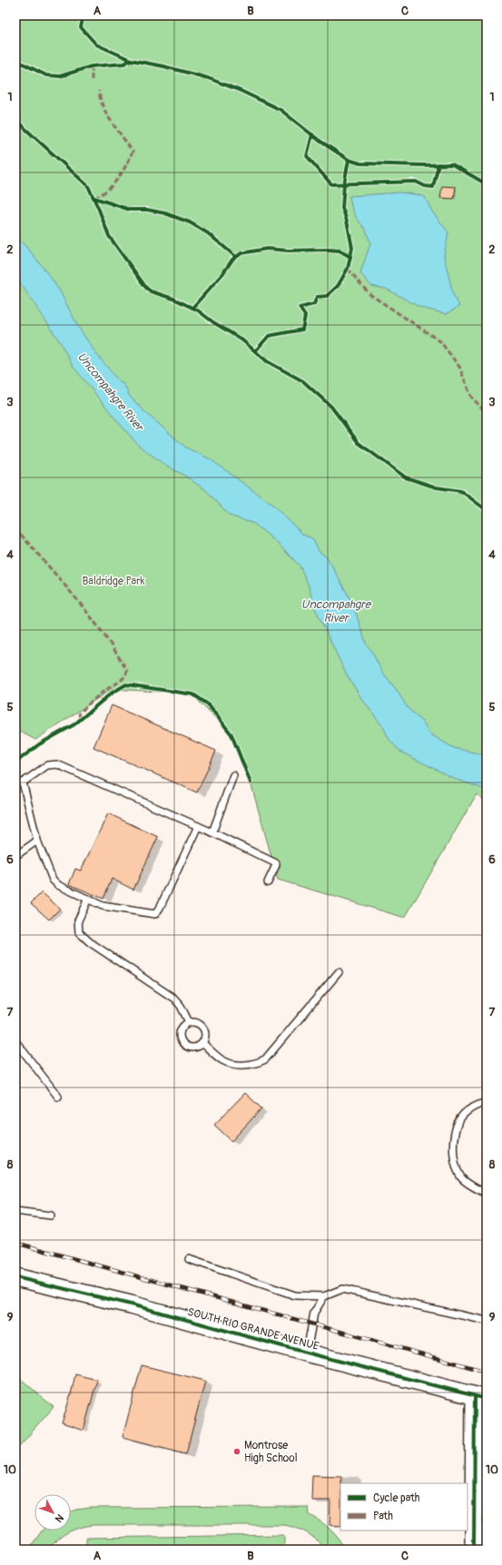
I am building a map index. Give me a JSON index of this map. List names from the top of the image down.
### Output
{
  "streets": {
    "street": ["SOUTH RIO GRANDE AVENUE"]
  },
  "water": ["Uncompahgre River"],
  "parks": ["Baldridge Park"],
  "places": ["Montrose High School"],
  "legend": ["Cycle path", "Path"],
  "north": "bottom right",
  "grid": {
    "columns": ["A", "B", "C"],
    "rows": [
      "1",
      "2",
      "3",
      "4",
      "5",
      "6",
      "7",
      "8",
      "9",
      "10"
    ]
  }
}
